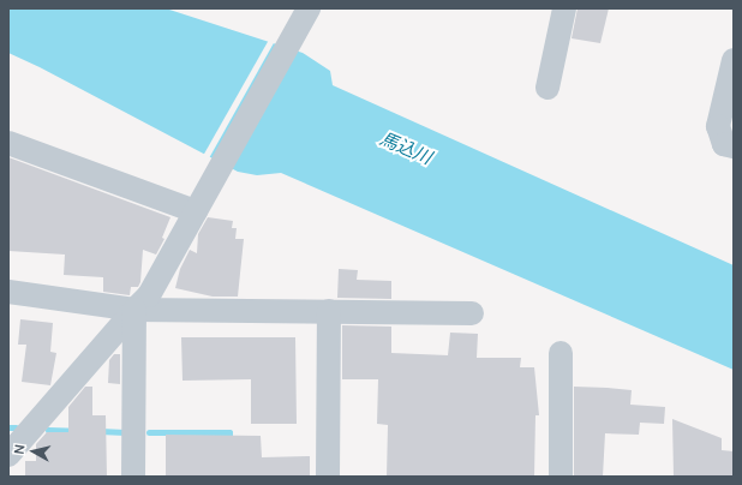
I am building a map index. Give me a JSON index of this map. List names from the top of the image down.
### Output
{
  "water": ["馬込川"],
  "north": "left"
}
